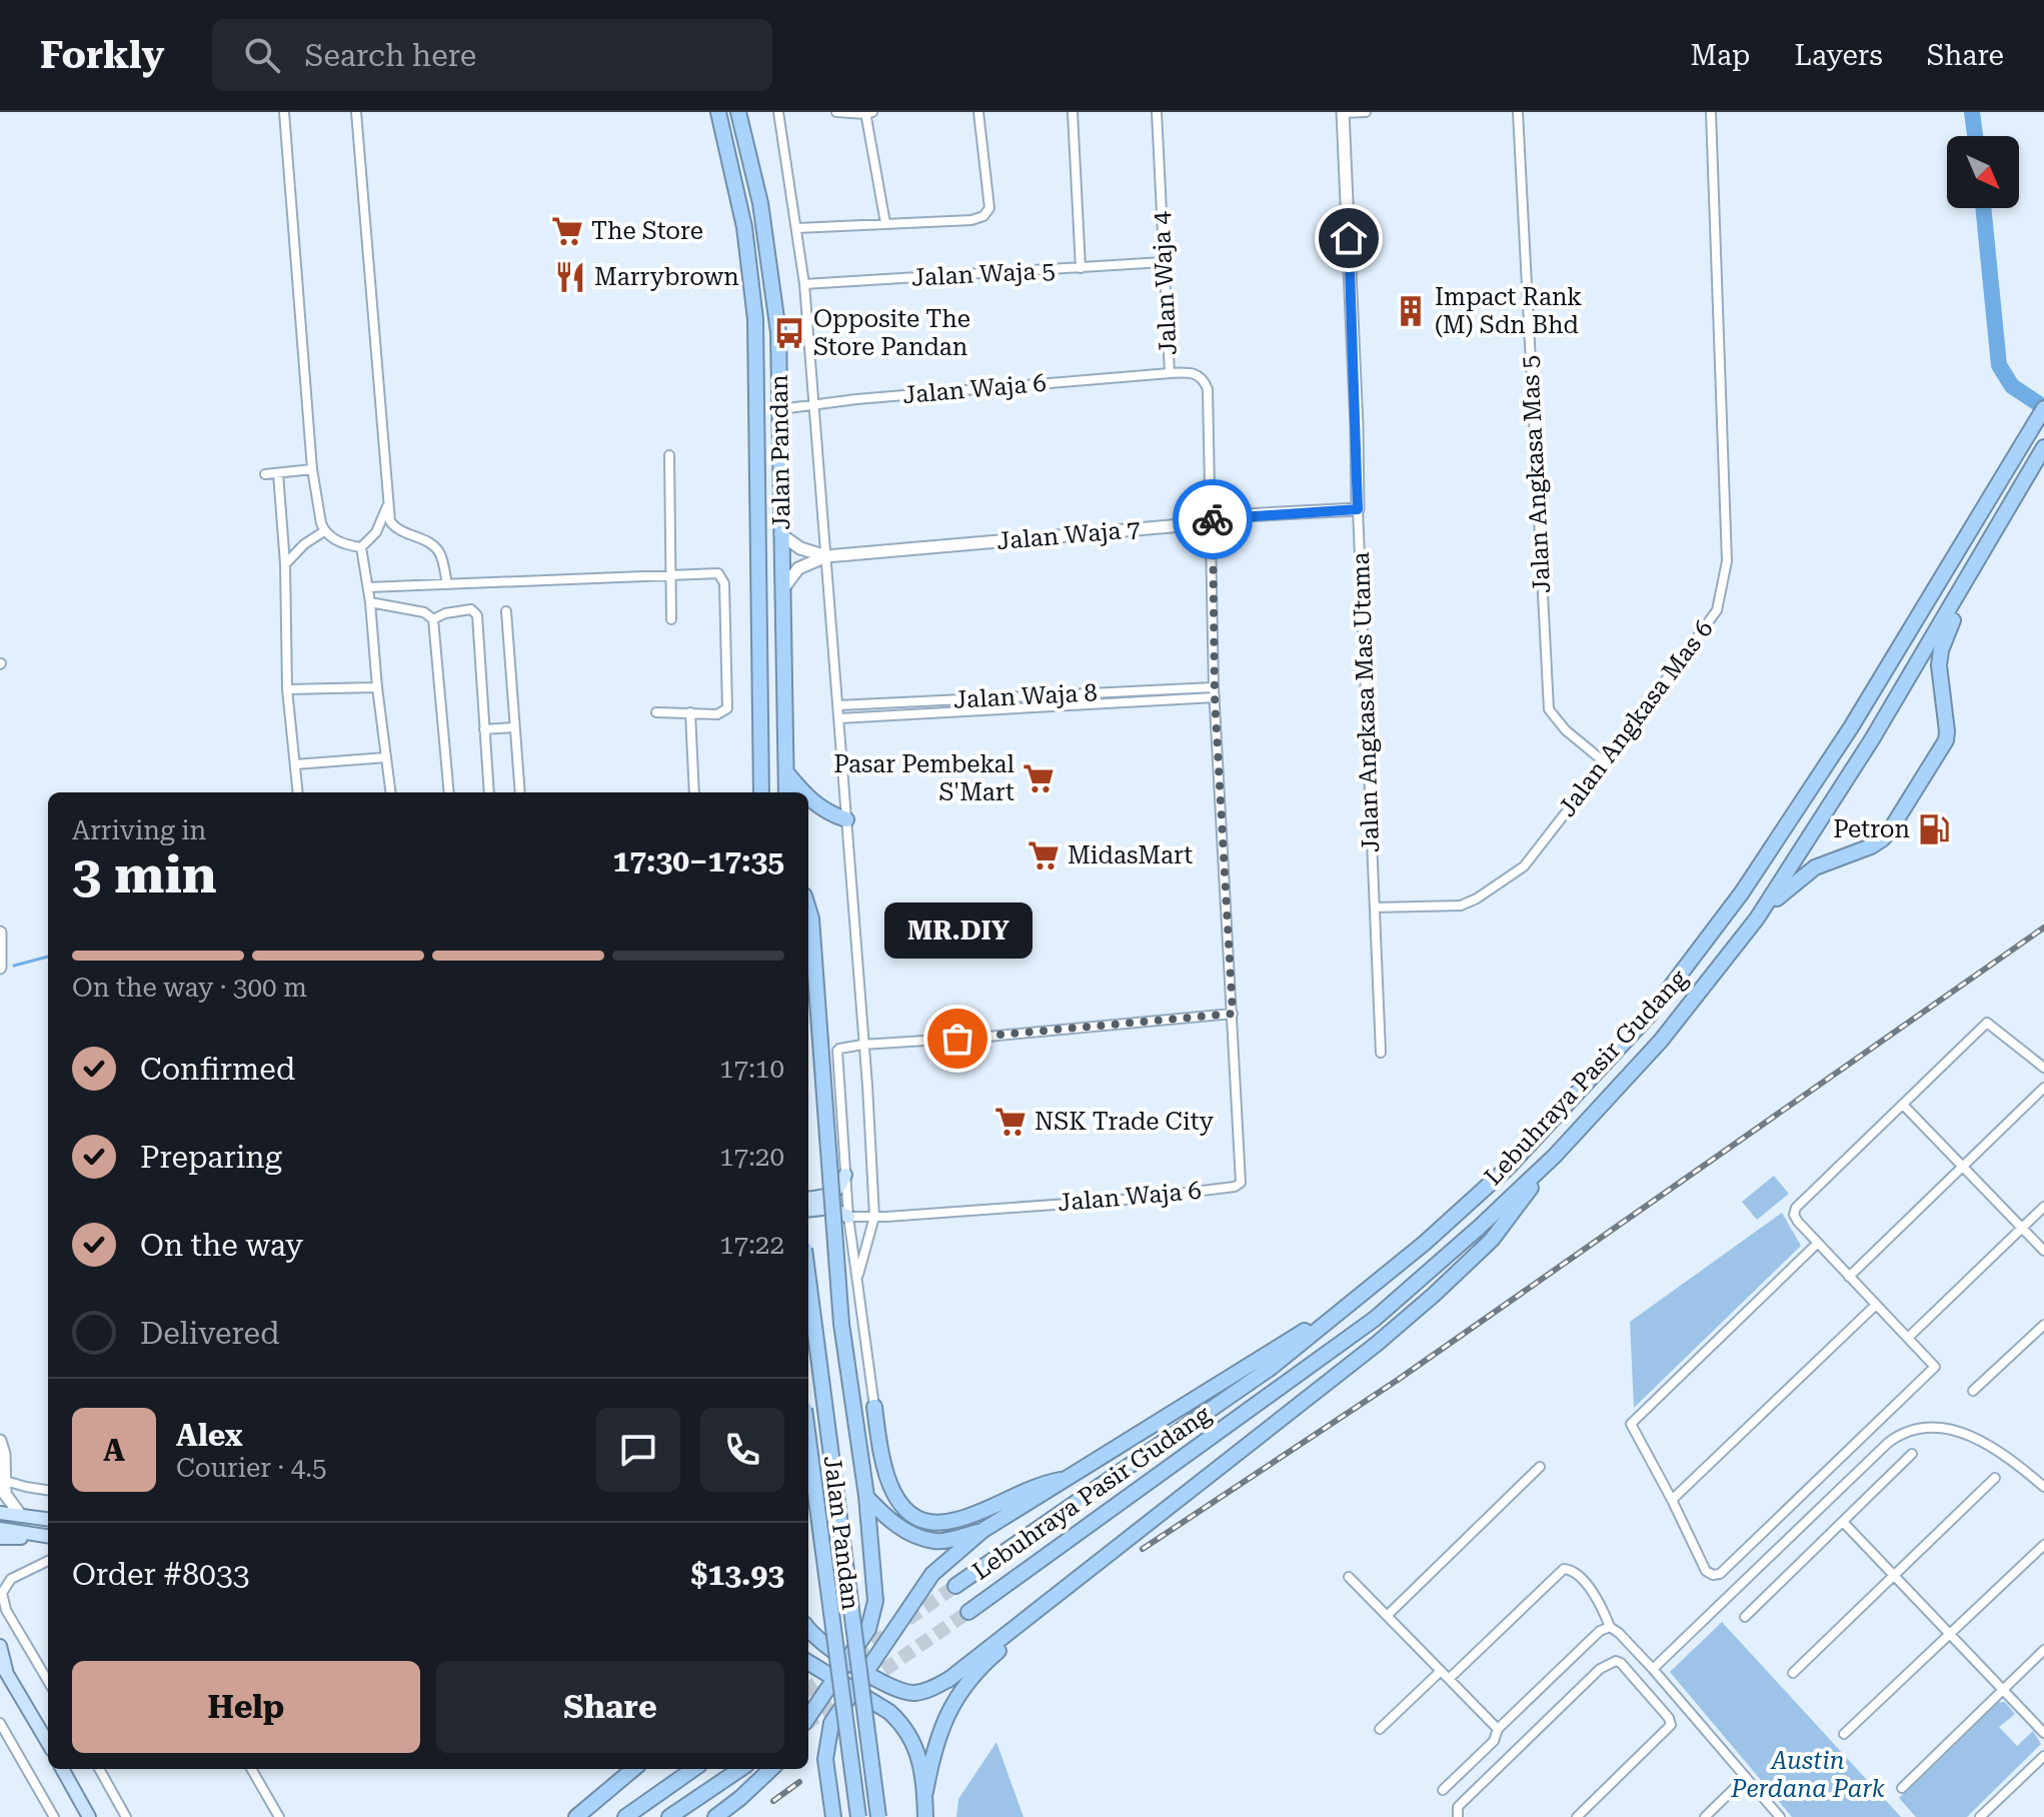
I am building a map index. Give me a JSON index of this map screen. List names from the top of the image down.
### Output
{
  "streets": {
    "highway": ["Jalan Pandan", "Lebuhraya Pasir Gudang"],
    "street": [
      "Jalan Waja 5",
      "Jalan Waja 4",
      "Jalan Waja 6",
      "Jalan Angkasa Mas 5",
      "Jalan Waja 7",
      "Jalan Waja 8",
      "Jalan Angkasa Mas Utama",
      "Jalan Angkasa Mas 6"
    ]
  },
  "crossings": [
    ["Jalan Waja 5", "Jalan Waja 4"],
    ["Jalan Waja 4", "Jalan Waja 6"],
    ["Jalan Waja 4", "Jalan Waja 7"],
    ["Jalan Waja 6", "Jalan Pandan"],
    ["Jalan Pandan", "Jalan Waja 7"],
    ["Jalan Angkasa Mas 5", "Jalan Angkasa Mas 6"],
    ["Jalan Waja 7", "Jalan Angkasa Mas Utama"],
    ["Jalan Angkasa Mas Utama", "Jalan Angkasa Mas 6"]
  ],
  "parks": ["Austin Perdana Park"],
  "places": {
    "supermarket": [
      "The Store",
      "Pasar Pembekal S'Mart",
      "MidasMart",
      "NSK Trade City"
    ],
    "restaurant": ["Marrybrown"],
    "building": ["Impact Rank (M) Sdn Bhd"],
    "bus stop": ["Opposite The Store Pandan"],
    "fuel station": ["Petron"],
    "other": ["MR.DIY"]
  },
  "north": "bottom right",
  "page": {
    "header": "Forkly",
    "search": "Search here",
    "nav": ["Map", "Layers", "Share"],
    "heading": ["3 min", "Arriving in", "17:30–17:35"],
    "panel": [
      "Alex",
      "Courier · 4.5",
      "Order #8033",
      "$13.93"
    ],
    "bubble": "MR.DIY",
    "bar": "On the way · 300 m",
    "list": [
      ["Confirmed", "17:10"],
      ["Preparing", "17:20"],
      ["On the way", "17:22"],
      "Delivered"
    ],
    "round": "A",
    "buttons": ["Help", "Share"]
  }
}
